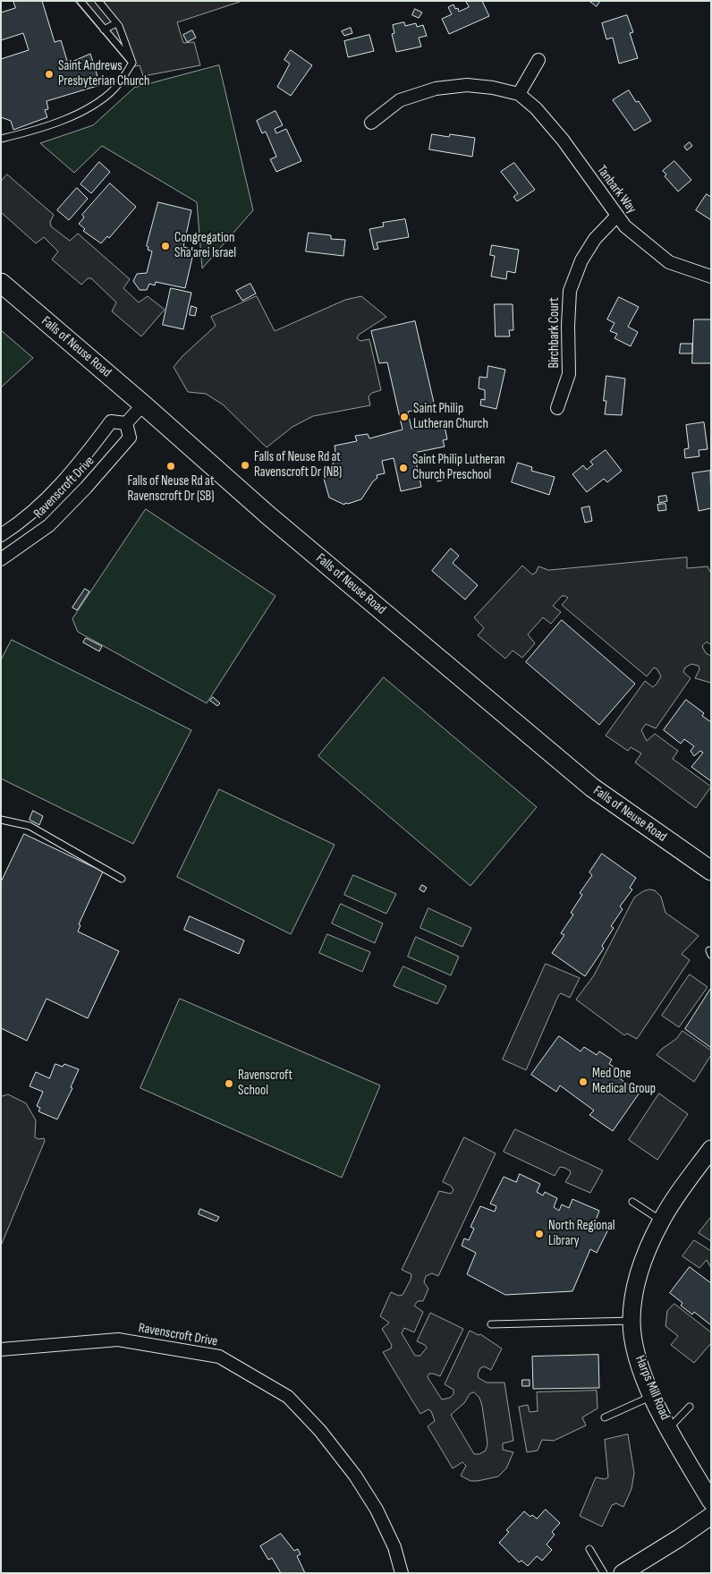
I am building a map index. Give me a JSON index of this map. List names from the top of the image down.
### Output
{
  "streets": {
    "main road": ["Falls of Neuse Road"],
    "street": [
      "Tanbark Way",
      "Birchbark Court",
      "Ravenscroft Drive",
      "Harps Mill Road"
    ]
  },
  "crossings": [
    ["Tanbark Way", "Birchbark Court"]
  ],
  "places": [
    "Saint Andrews Presbyterian Church",
    "Congregation Sha'arei Israel",
    "Saint Philip Lutheran Church",
    "Falls of Neuse Rd at Ravenscroft Dr (NB)",
    "Falls of Neuse Rd at Ravenscroft Dr (SB)",
    "Saint Philip Lutheran Church Preschool",
    "Med One Medical Group",
    "Ravenscroft School",
    "North Regional Library"
  ]
}
